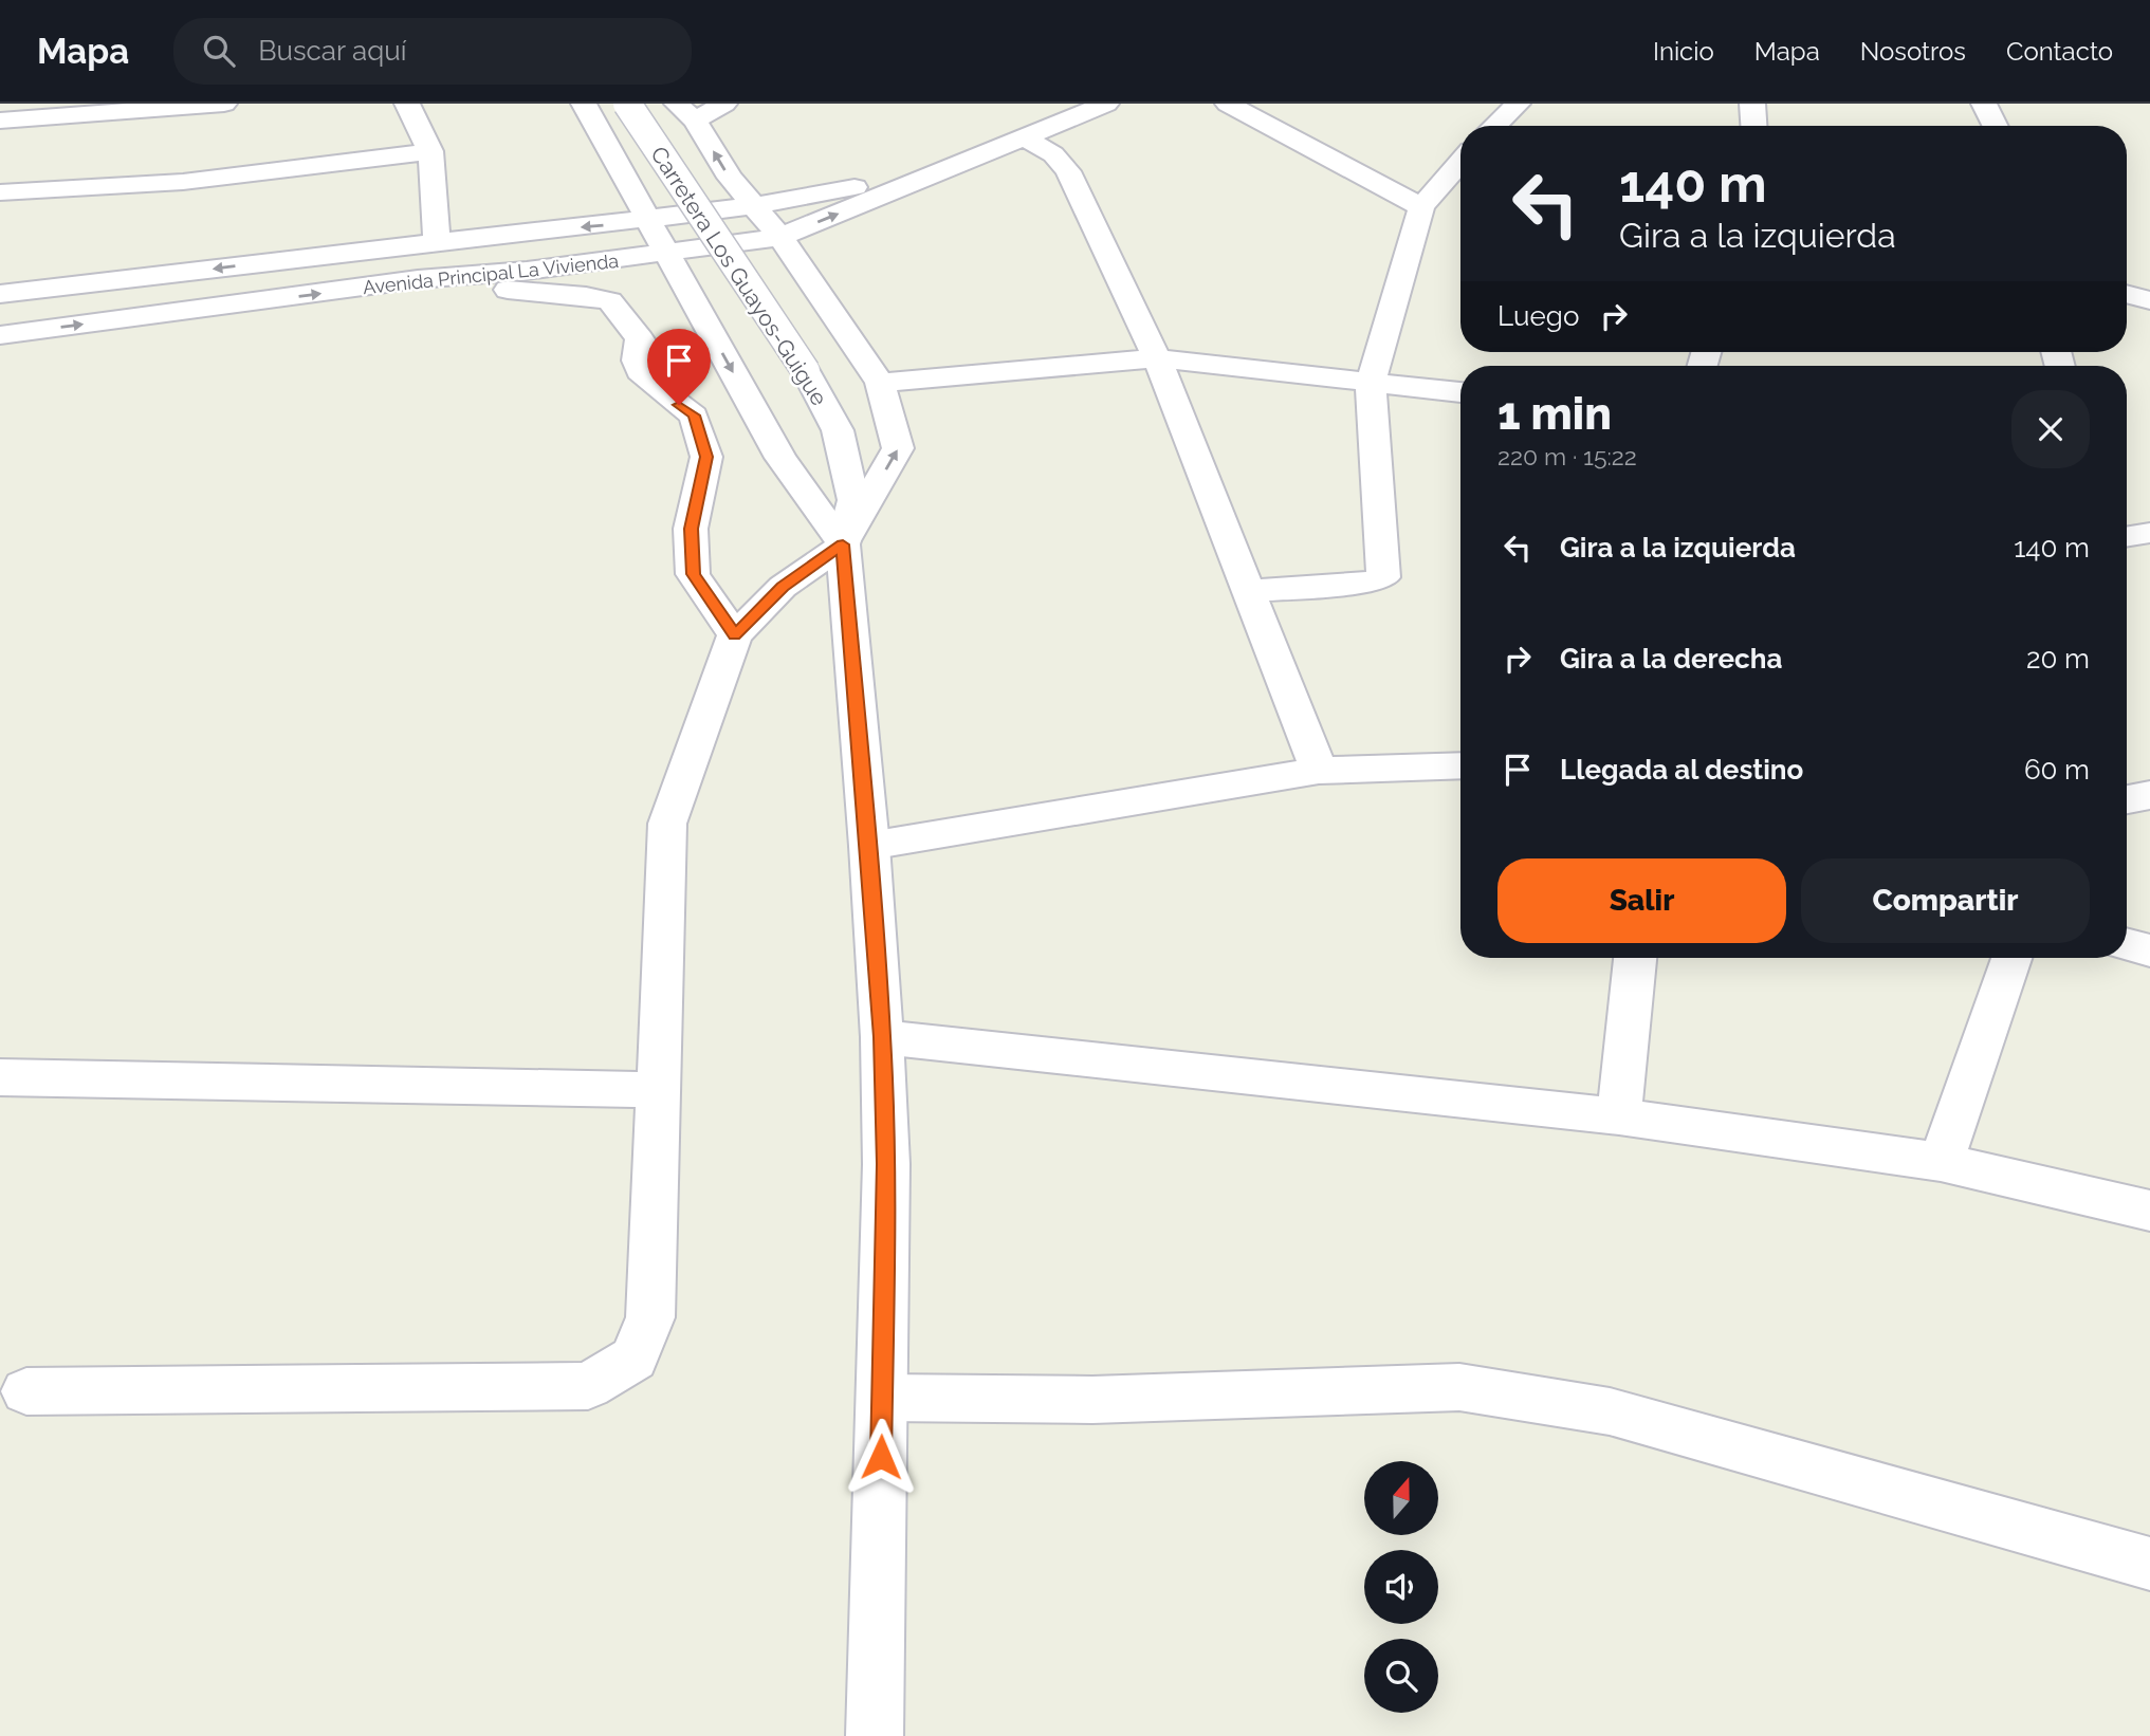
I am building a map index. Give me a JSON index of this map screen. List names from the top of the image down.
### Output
{
  "streets": {
    "street": ["Avenida Principal La Vivienda", "Carretera Los Guayos-Guigue"]
  },
  "north": "top",
  "page": {
    "header": "Mapa",
    "search": "Buscar aquí",
    "nav": [
      "Inicio",
      "Mapa",
      "Nosotros",
      "Contacto"
    ],
    "turn": ["140 m", "Gira a la izquierda"],
    "then": "Luego",
    "heading": ["1 min", "220 m · 15:22"],
    "list": [
      {
        "name": "Gira a la izquierda",
        "value": "140 m"
      },
      {
        "name": "Gira a la derecha",
        "value": "20 m"
      },
      {
        "name": "Llegada al destino",
        "value": "60 m"
      }
    ],
    "buttons": ["Salir", "Compartir"]
  }
}
